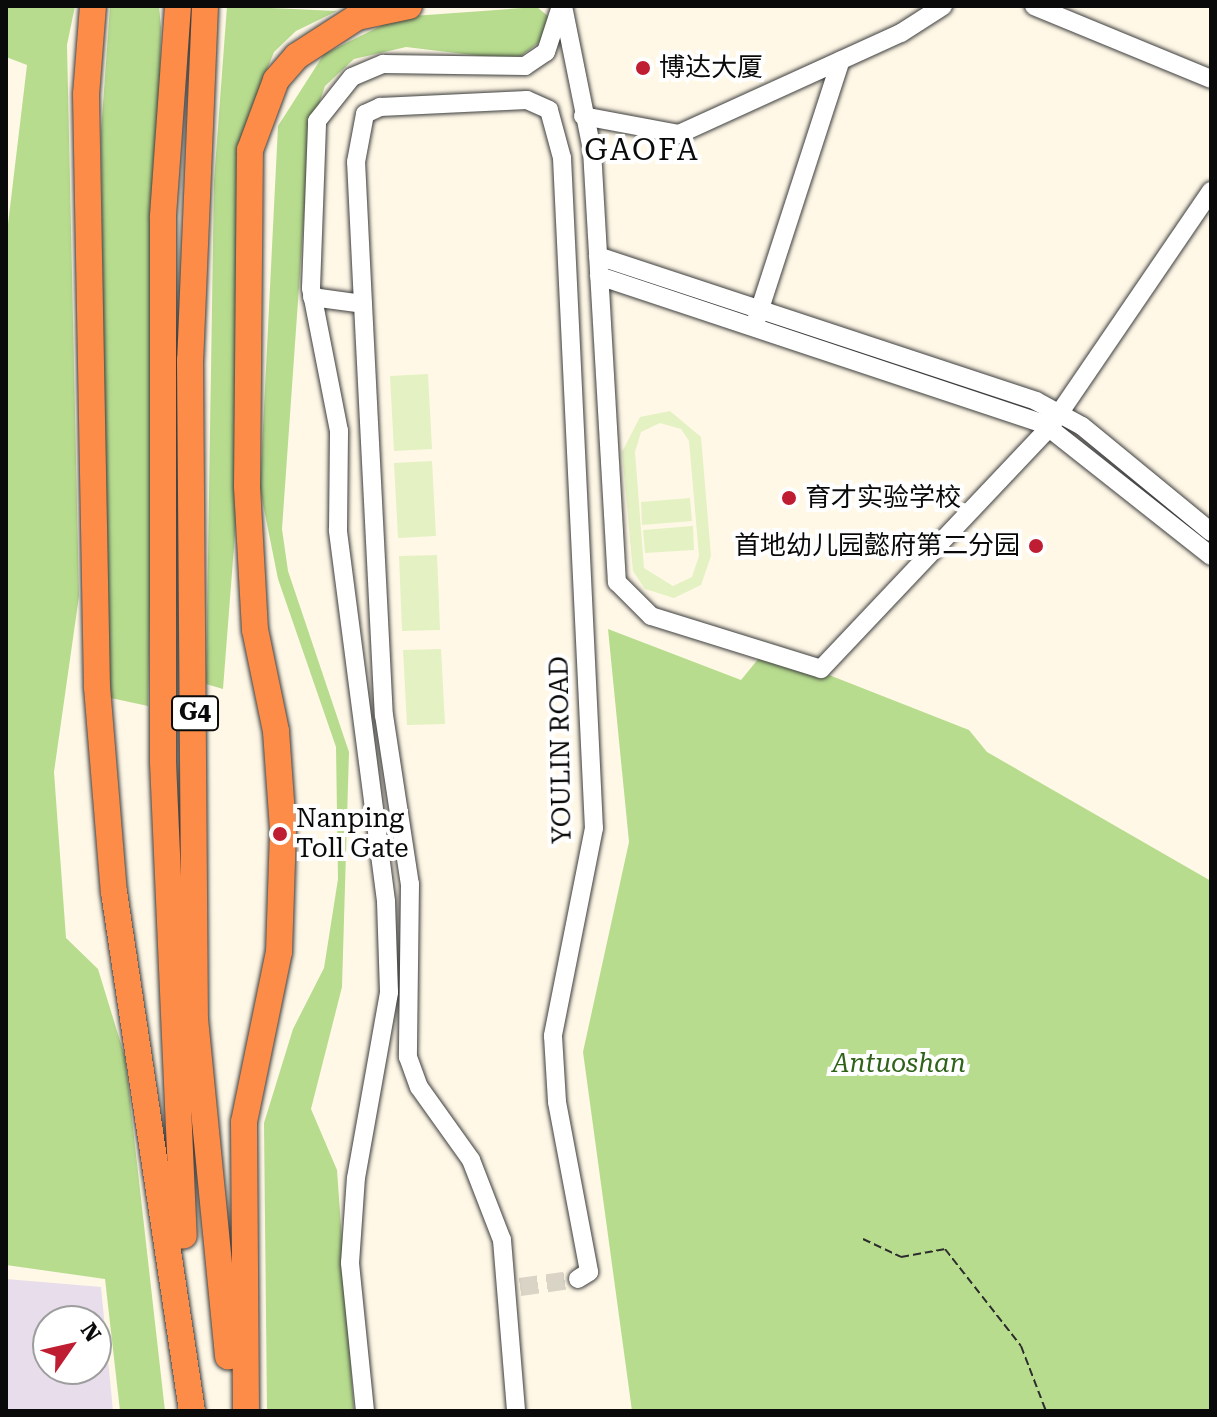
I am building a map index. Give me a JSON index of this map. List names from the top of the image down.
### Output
{
  "streets": {
    "highway": ["G4"],
    "street": ["YOULIN ROAD"]
  },
  "districts": ["GAOFA"],
  "parks": ["Antuoshan"],
  "places": [
    "博达大厦",
    "育才实验学校",
    "首地幼儿园懿府第二分园",
    "Nanping Toll Gate"
  ],
  "north": "top right"
}
